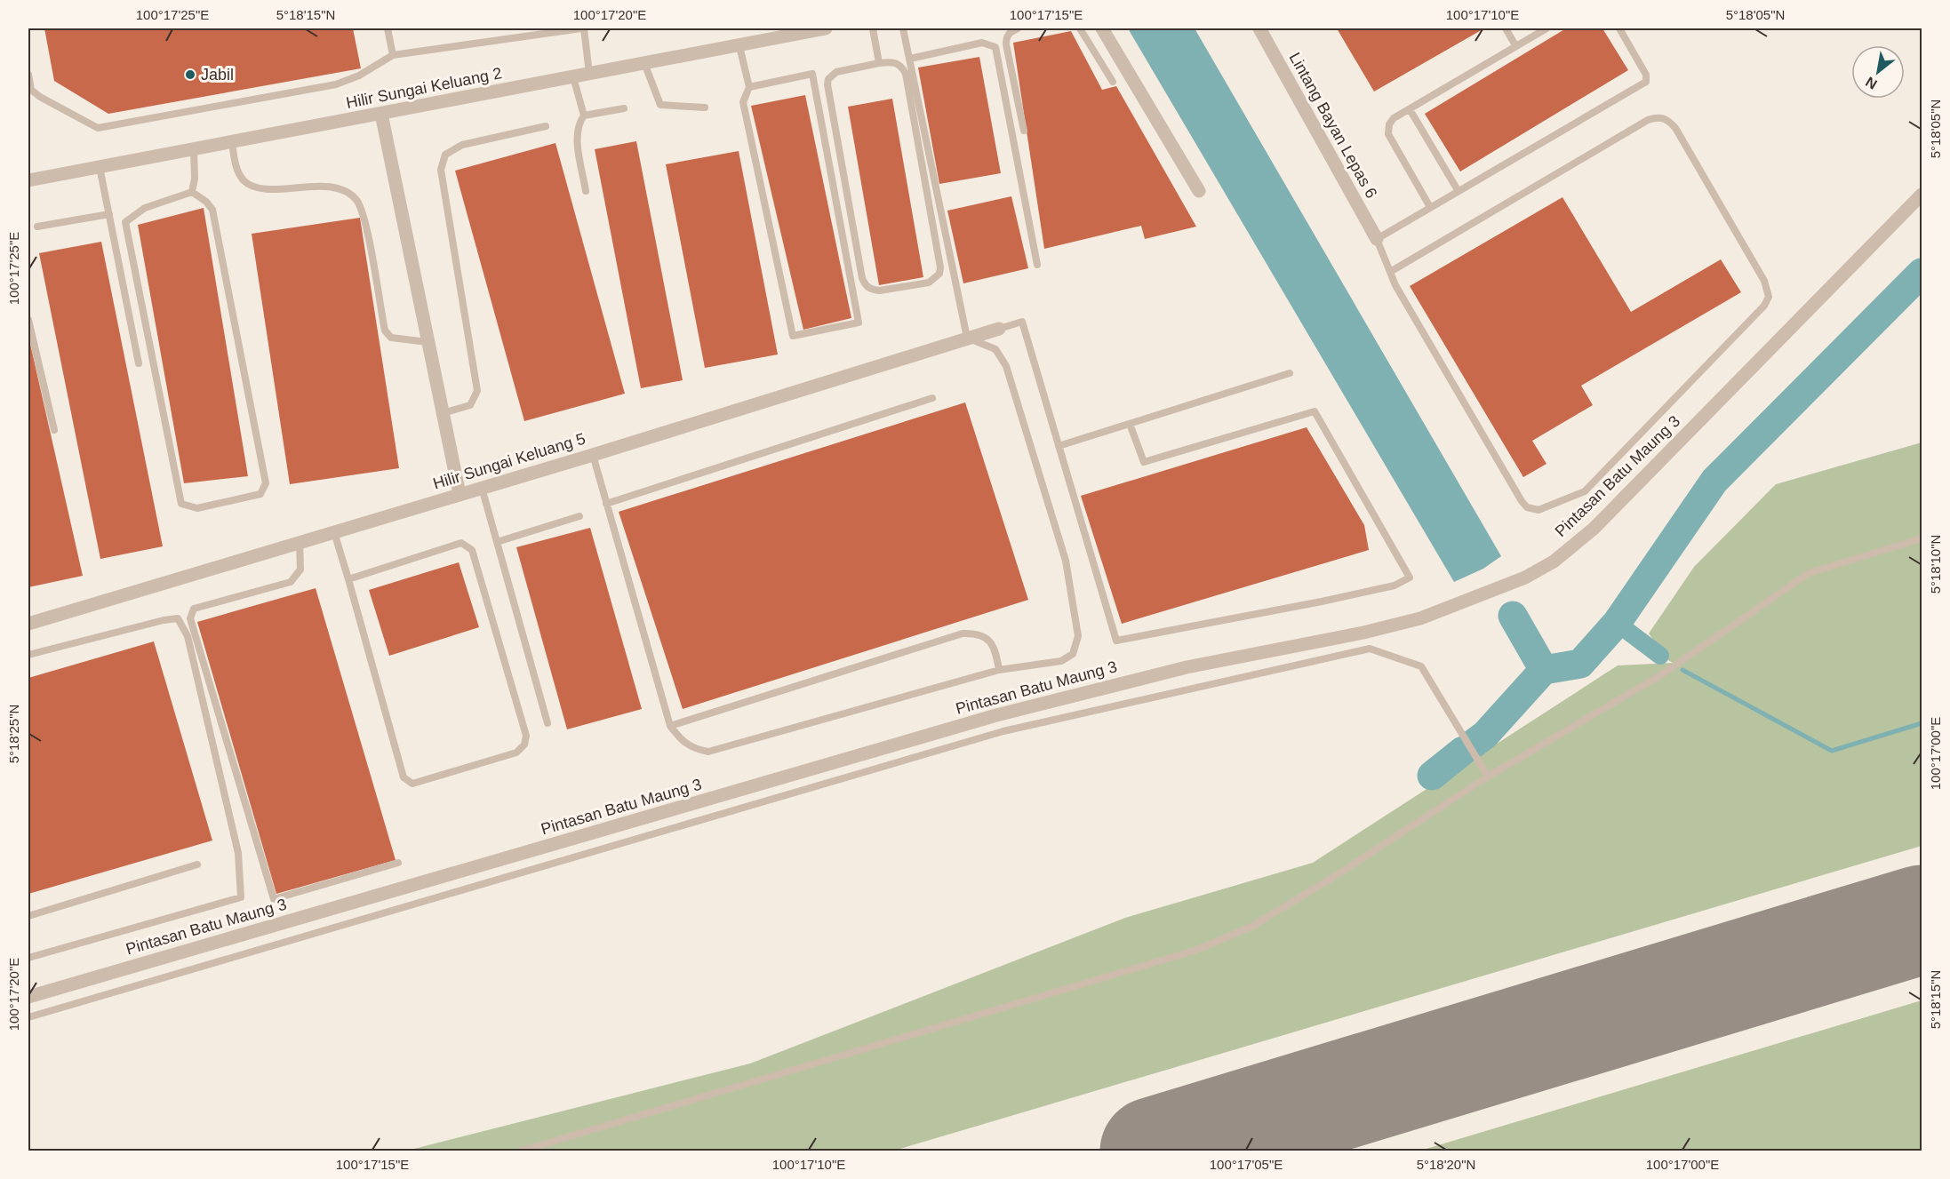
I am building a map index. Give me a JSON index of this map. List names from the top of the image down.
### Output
{
  "streets": {
    "street": [
      "Hilir Sungai Keluang 2",
      "Lintang Bayan Lepas 6",
      "Hilir Sungai Keluang 5",
      "Pintasan Batu Maung 3"
    ]
  },
  "places": ["Jabil"],
  "north": "bottom left",
  "coordinates": [
    "100°17'25\"E",
    "5°18'15\"N",
    "100°17'20\"E",
    "100°17'15\"E",
    "100°17'10\"E",
    "5°18'05\"N",
    "5°18'10\"N",
    "5°18'25\"N",
    "100°17'00\"E",
    "100°17'05\"E",
    "5°18'20\"N"
  ]
}
